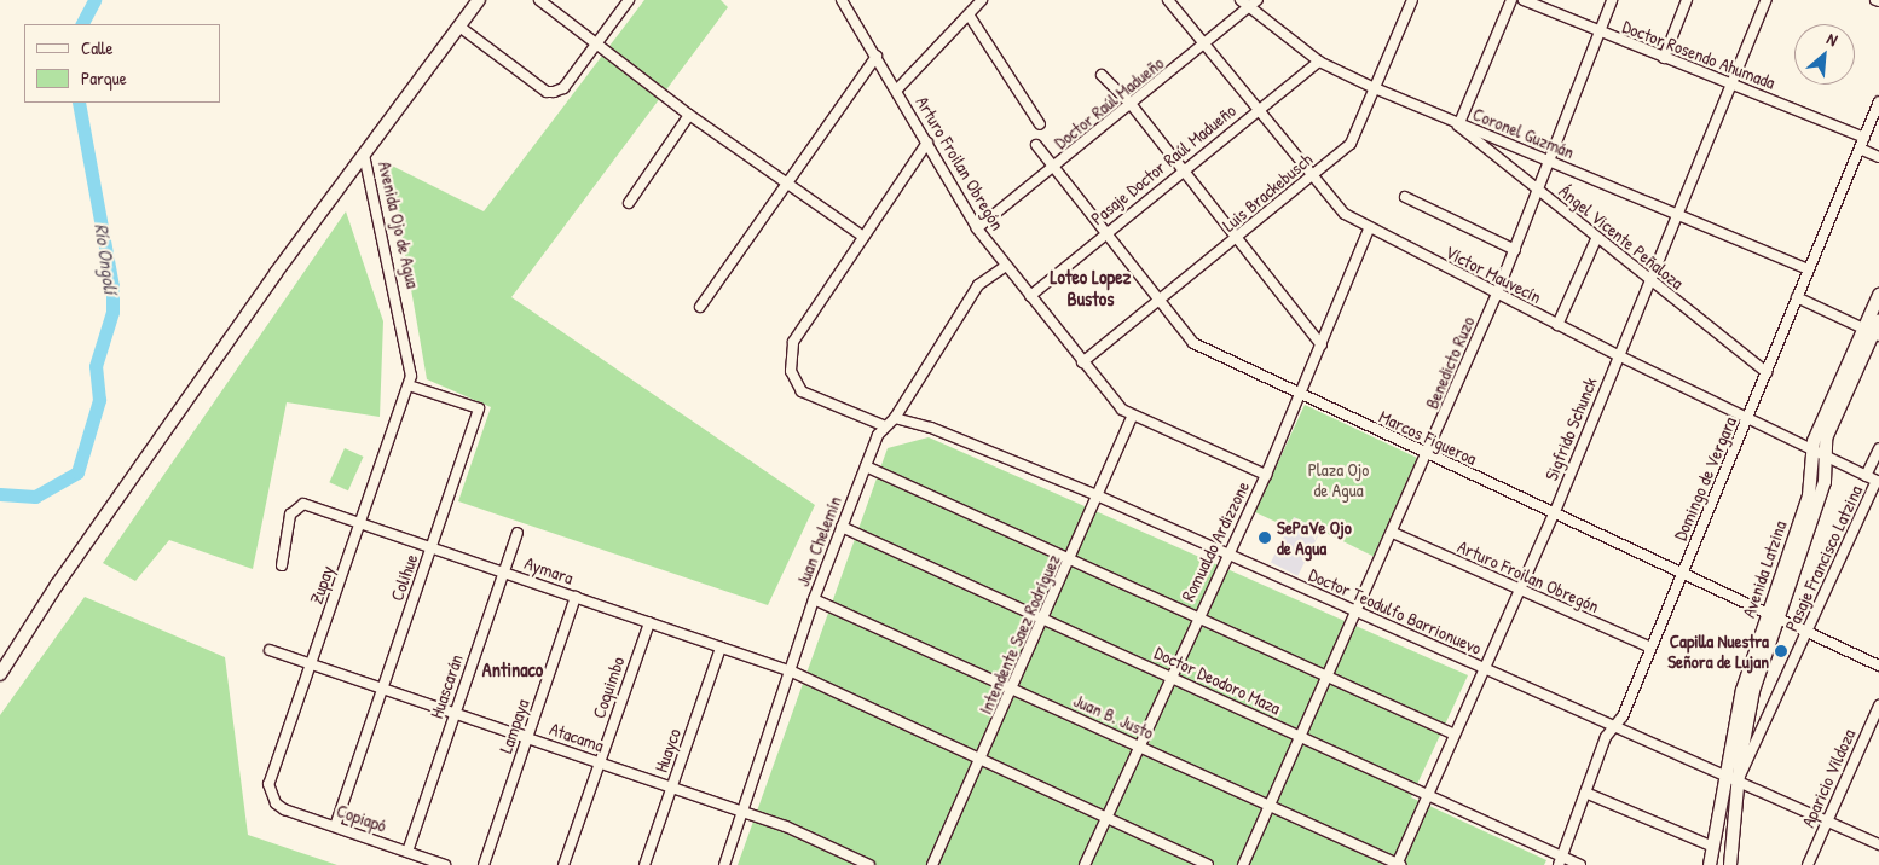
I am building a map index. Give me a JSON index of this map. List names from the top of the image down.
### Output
{
  "streets": {
    "street": [
      "Doctor Rosendo Ahumada",
      "Doctor Raúl Madueño",
      "Coronel Guzmán",
      "Arturo Froilan Obregón",
      "Pasaje Doctor Raúl Madueño",
      "Luis Brackebusch",
      "Avenida Ojo de Agua",
      "Ángel Vicente Peñaloza",
      "Víctor Mauvecín",
      "Benedicto Ruzo",
      "Sigfrido Schunck",
      "Marcos Figueroa",
      "Domingo de Vergara",
      "Juan Chelemín",
      "Romualdo Ardizzone",
      "Pasaje Francisco Latzina",
      "Avenida Latzina",
      "Aymara",
      "Colihue",
      "Zupay",
      "Doctor Teodulfo Barrionuevo",
      "Intendente Saez Rodríguez",
      "Doctor Deodoro Maza",
      "Huascarán",
      "Coquimbo",
      "Juan B. Justo",
      "Lampaya",
      "Atacama",
      "Huayco",
      "Aparicio Vildoza",
      "Copiapó"
    ]
  },
  "crossings": [
    ["Doctor Rosendo Ahumada", "Benedicto Ruzo"],
    ["Doctor Rosendo Ahumada", "Sigfrido Schunck"],
    ["Doctor Rosendo Ahumada", "Domingo de Vergara"],
    ["Doctor Raúl Madueño", "Coronel Guzmán"],
    ["Doctor Raúl Madueño", "Arturo Froilan Obregón"],
    ["Doctor Raúl Madueño", "Víctor Mauvecín"],
    ["Doctor Raúl Madueño", "Marcos Figueroa"],
    ["Coronel Guzmán", "Pasaje Doctor Raúl Madueño"],
    ["Coronel Guzmán", "Luis Brackebusch"],
    ["Coronel Guzmán", "Ángel Vicente Peñaloza"],
    ["Coronel Guzmán", "Benedicto Ruzo"],
    ["Coronel Guzmán", "Sigfrido Schunck"],
    ["Coronel Guzmán", "Domingo de Vergara"],
    ["Arturo Froilan Obregón", "Pasaje Doctor Raúl Madueño"],
    ["Arturo Froilan Obregón", "Luis Brackebusch"],
    ["Arturo Froilan Obregón", "Benedicto Ruzo"],
    ["Arturo Froilan Obregón", "Sigfrido Schunck"],
    ["Arturo Froilan Obregón", "Domingo de Vergara"],
    ["Arturo Froilan Obregón", "Romualdo Ardizzone"],
    ["Arturo Froilan Obregón", "Intendente Saez Rodríguez"],
    ["Pasaje Doctor Raúl Madueño", "Víctor Mauvecín"],
    ["Pasaje Doctor Raúl Madueño", "Marcos Figueroa"],
    ["Luis Brackebusch", "Víctor Mauvecín"],
    ["Luis Brackebusch", "Marcos Figueroa"],
    ["Avenida Ojo de Agua", "Colihue"],
    ["Avenida Ojo de Agua", "Zupay"],
    ["Ángel Vicente Peñaloza", "Benedicto Ruzo"],
    ["Ángel Vicente Peñaloza", "Sigfrido Schunck"],
    ["Ángel Vicente Peñaloza", "Domingo de Vergara"],
    ["Víctor Mauvecín", "Benedicto Ruzo"],
    ["Víctor Mauvecín", "Sigfrido Schunck"],
    ["Víctor Mauvecín", "Domingo de Vergara"],
    ["Víctor Mauvecín", "Romualdo Ardizzone"],
    ["Víctor Mauvecín", "Pasaje Francisco Latzina"],
    ["Víctor Mauvecín", "Avenida Latzina"],
    ["Benedicto Ruzo", "Marcos Figueroa"],
    ["Benedicto Ruzo", "Doctor Teodulfo Barrionuevo"],
    ["Benedicto Ruzo", "Doctor Deodoro Maza"],
    ["Benedicto Ruzo", "Juan B. Justo"],
    ["Sigfrido Schunck", "Marcos Figueroa"],
    ["Sigfrido Schunck", "Doctor Teodulfo Barrionuevo"],
    ["Sigfrido Schunck", "Doctor Deodoro Maza"],
    ["Sigfrido Schunck", "Juan B. Justo"],
    ["Marcos Figueroa", "Domingo de Vergara"],
    ["Marcos Figueroa", "Romualdo Ardizzone"],
    ["Marcos Figueroa", "Pasaje Francisco Latzina"],
    ["Marcos Figueroa", "Avenida Latzina"],
    ["Domingo de Vergara", "Doctor Teodulfo Barrionuevo"],
    ["Domingo de Vergara", "Doctor Deodoro Maza"],
    ["Juan Chelemín", "Aymara"],
    ["Juan Chelemín", "Doctor Deodoro Maza"],
    ["Juan Chelemín", "Juan B. Justo"],
    ["Juan Chelemín", "Atacama"],
    ["Romualdo Ardizzone", "Aymara"],
    ["Romualdo Ardizzone", "Doctor Teodulfo Barrionuevo"],
    ["Romualdo Ardizzone", "Doctor Deodoro Maza"],
    ["Romualdo Ardizzone", "Juan B. Justo"],
    ["Pasaje Francisco Latzina", "Avenida Latzina"],
    ["Pasaje Francisco Latzina", "Doctor Teodulfo Barrionuevo"],
    ["Avenida Latzina", "Doctor Teodulfo Barrionuevo"],
    ["Aymara", "Colihue"],
    ["Aymara", "Zupay"],
    ["Aymara", "Intendente Saez Rodríguez"],
    ["Aymara", "Huascarán"],
    ["Aymara", "Coquimbo"],
    ["Aymara", "Lampaya"],
    ["Aymara", "Huayco"],
    ["Colihue", "Zupay"],
    ["Colihue", "Atacama"],
    ["Colihue", "Copiapó"],
    ["Zupay", "Atacama"],
    ["Zupay", "Copiapó"],
    ["Doctor Teodulfo Barrionuevo", "Intendente Saez Rodríguez"],
    ["Doctor Teodulfo Barrionuevo", "Aparicio Vildoza"],
    ["Intendente Saez Rodríguez", "Doctor Deodoro Maza"],
    ["Intendente Saez Rodríguez", "Juan B. Justo"],
    ["Huascarán", "Atacama"],
    ["Huascarán", "Copiapó"],
    ["Coquimbo", "Atacama"],
    ["Lampaya", "Atacama"],
    ["Atacama", "Huayco"]
  ],
  "districts": ["Loteo Lopez Bustos", "Antinaco"],
  "water": ["Río Ongolí"],
  "parks": ["Plaza Ojo de Agua"],
  "places": ["SePaVe Ojo de Agua", "Capilla Nuestra Señora de Lujan"],
  "legend": ["Calle", "Parque"],
  "north": "top right"
}
